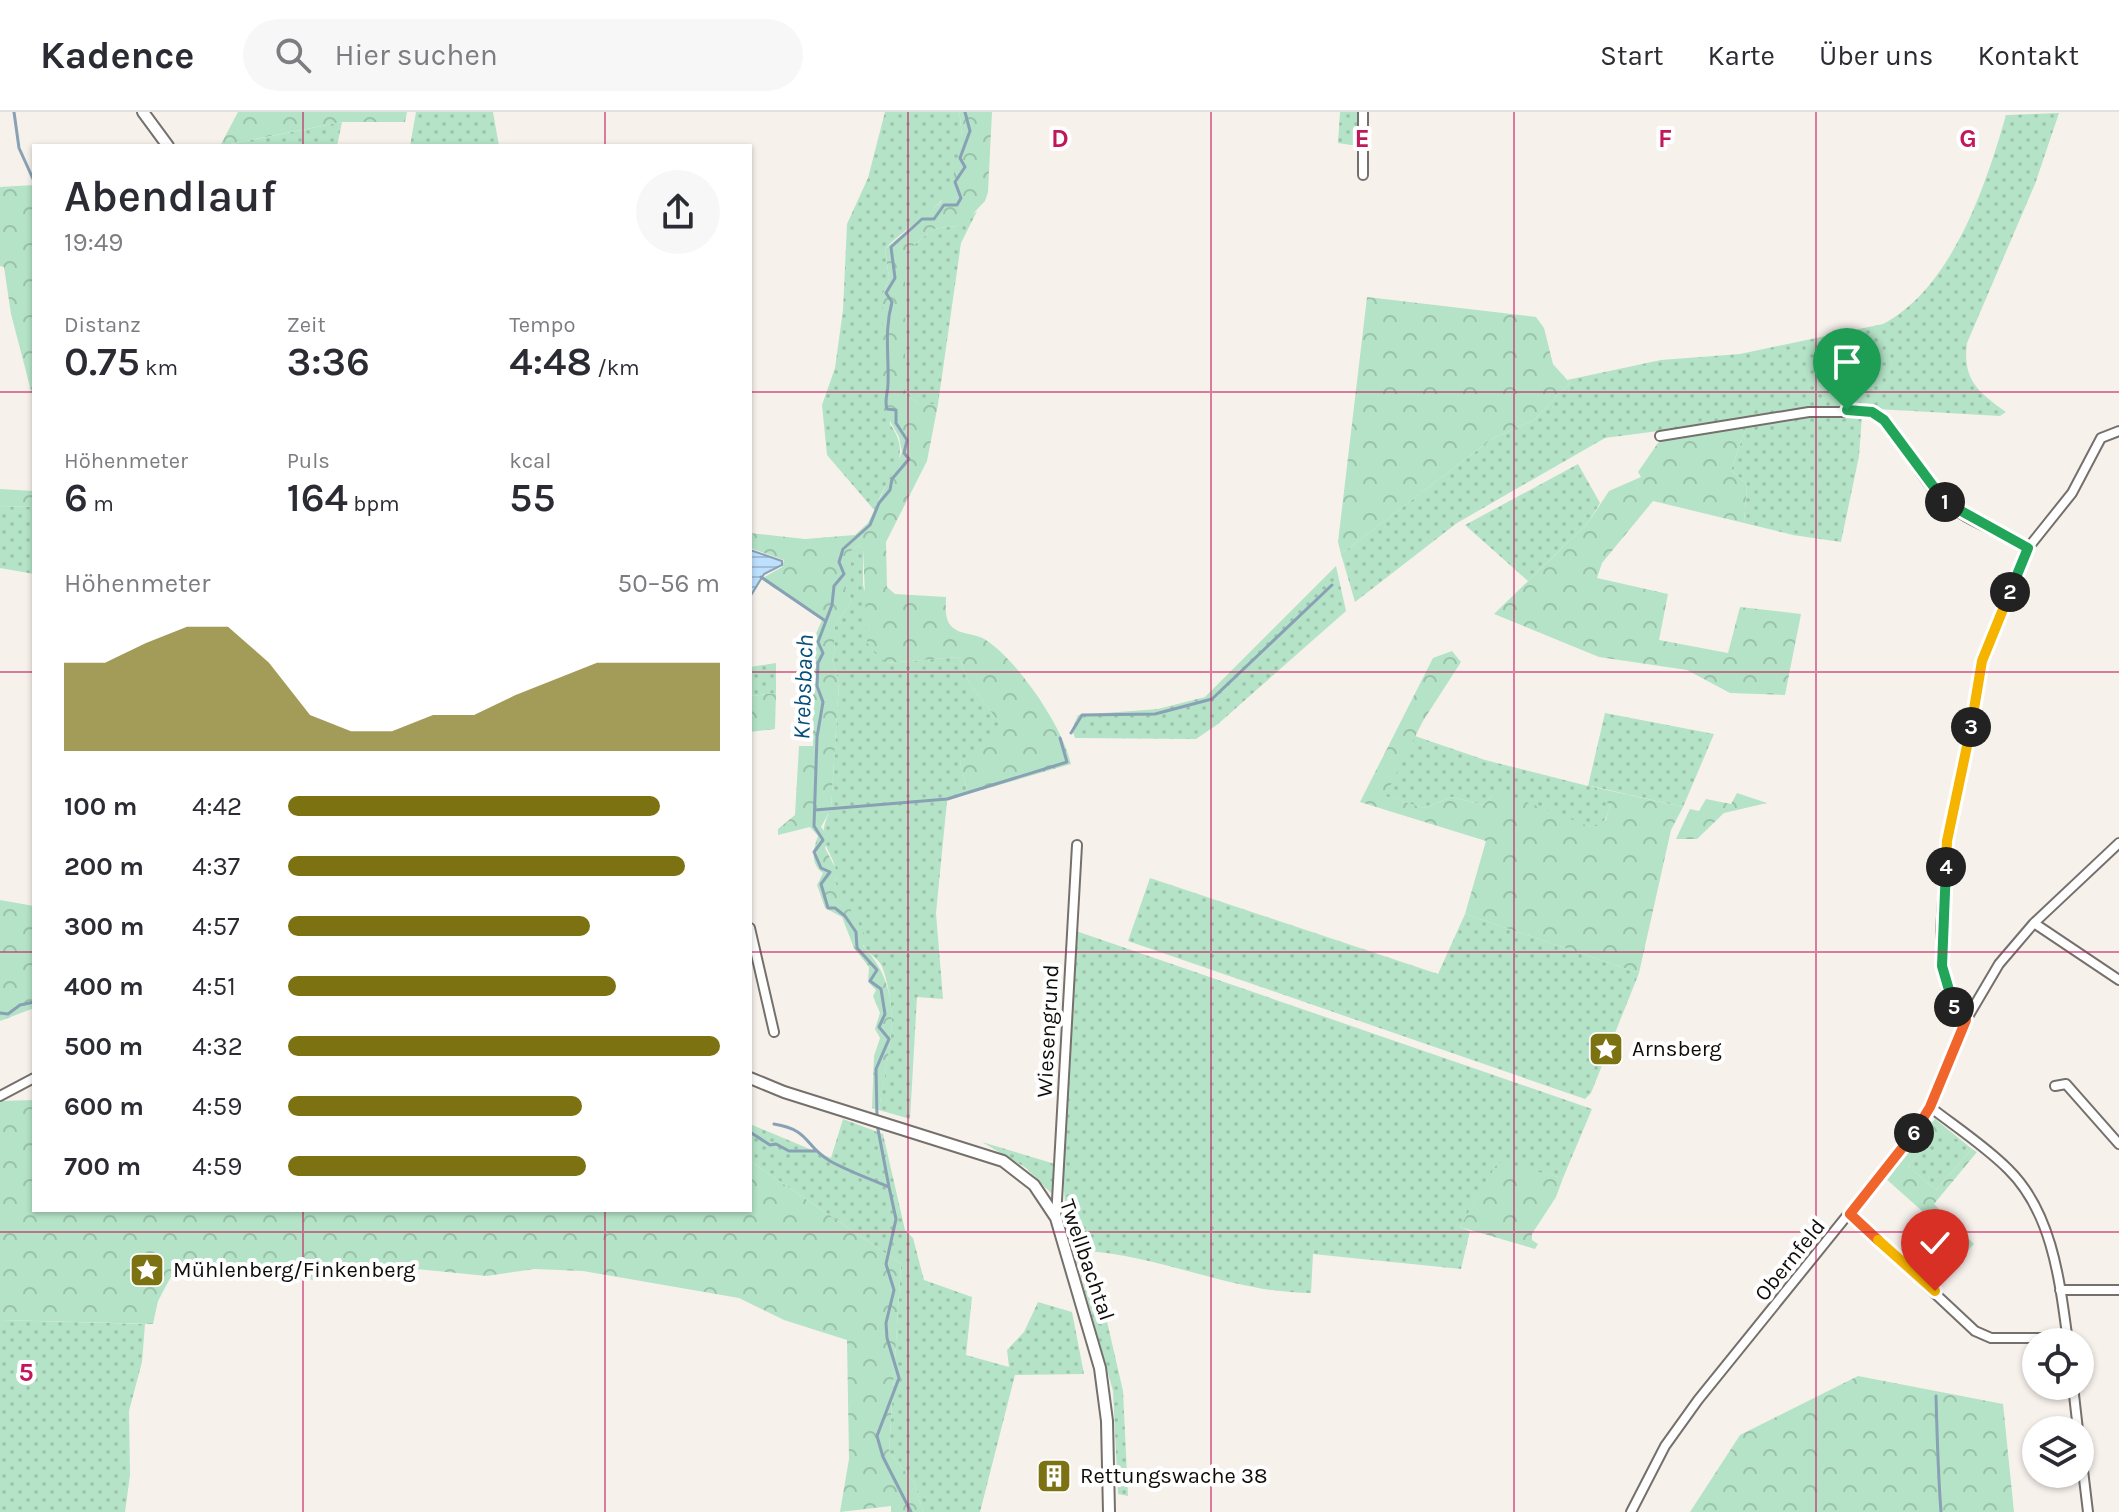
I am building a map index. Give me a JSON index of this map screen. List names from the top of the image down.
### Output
{
  "streets": {
    "street": ["Wiesengrund", "Twellbachtal", "Obernfeld"]
  },
  "crossings": [
    ["Wiesengrund", "Twellbachtal"]
  ],
  "water": ["Krebsbach"],
  "places": {
    "place": ["Arnsberg", "Mühlenberg/Finkenberg"],
    "building": ["Rettungswache 38"]
  },
  "page": {
    "header": "Kadence",
    "search": "Hier suchen",
    "nav": [
      "Start",
      "Karte",
      "Über uns",
      "Kontakt"
    ],
    "heading": ["Abendlauf", "19:49"],
    "stats": [
      ["Distanz", "0.75 km"],
      ["Zeit", "3:36"],
      ["Tempo", "4:48 /km"],
      ["Höhenmeter", "6 m"],
      ["Puls", "164 bpm"],
      ["kcal", "55"]
    ],
    "pins": [
      "1",
      "2",
      "3",
      "4",
      "5",
      "6"
    ],
    "chart": ["Höhenmeter", "50–56 m"],
    "list": [
      {
        "name": "100 m",
        "note": "4:42"
      },
      {
        "name": "200 m",
        "note": "4:37"
      },
      {
        "name": "300 m",
        "note": "4:57"
      },
      {
        "name": "400 m",
        "note": "4:51"
      },
      {
        "name": "500 m",
        "note": "4:32"
      },
      {
        "name": "600 m",
        "note": "4:59"
      },
      {
        "name": "700 m",
        "note": "4:59"
      }
    ]
  },
  "grid": {
    "columns": [
      "D",
      "E",
      "F",
      "G"
    ],
    "rows": ["5"]
  }
}
